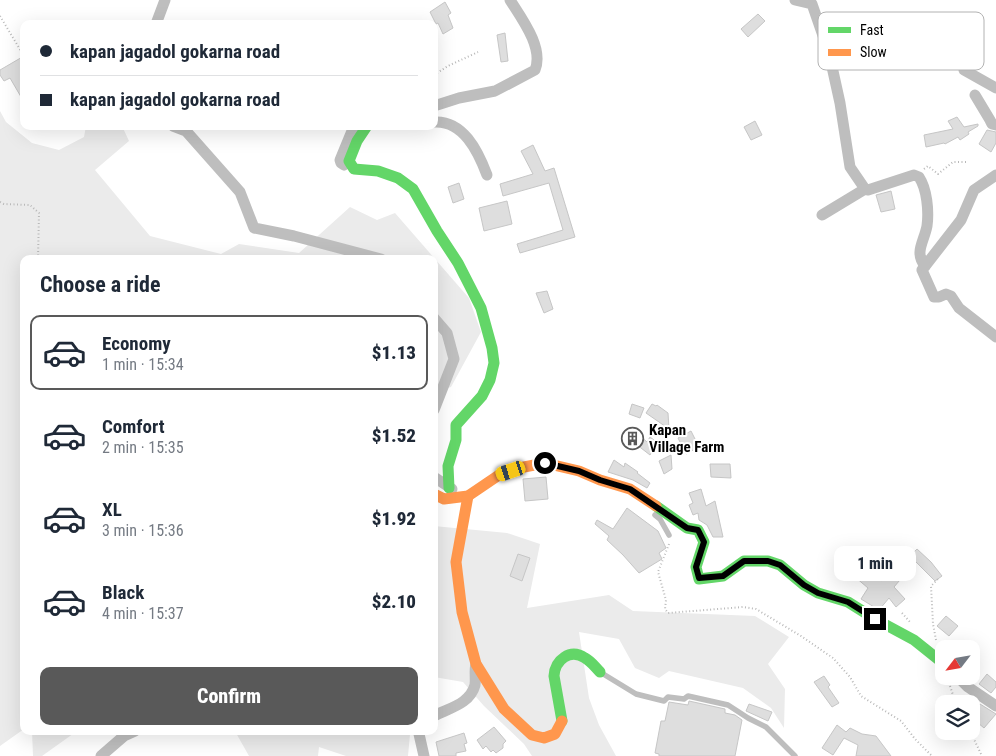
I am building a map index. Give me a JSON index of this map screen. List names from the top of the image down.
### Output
{
  "places": {
    "building": ["Kapan Village Farm"]
  },
  "legend": ["Fast", "Slow"],
  "north": "bottom left",
  "page": {
    "banner": ["kapan jagadol gokarna road", "kapan jagadol gokarna road"],
    "heading": "Choose a ride",
    "list": [
      {
        "name": "Economy",
        "note": "1 min · 15:34",
        "value": "$1.13"
      },
      {
        "name": "Comfort",
        "note": "2 min · 15:35",
        "value": "$1.52"
      },
      {
        "name": "XL",
        "note": "3 min · 15:36",
        "value": "$1.92"
      },
      {
        "name": "Black",
        "note": "4 min · 15:37",
        "value": "$2.10"
      }
    ],
    "bubble": "1 min",
    "buttons": "Confirm"
  }
}
